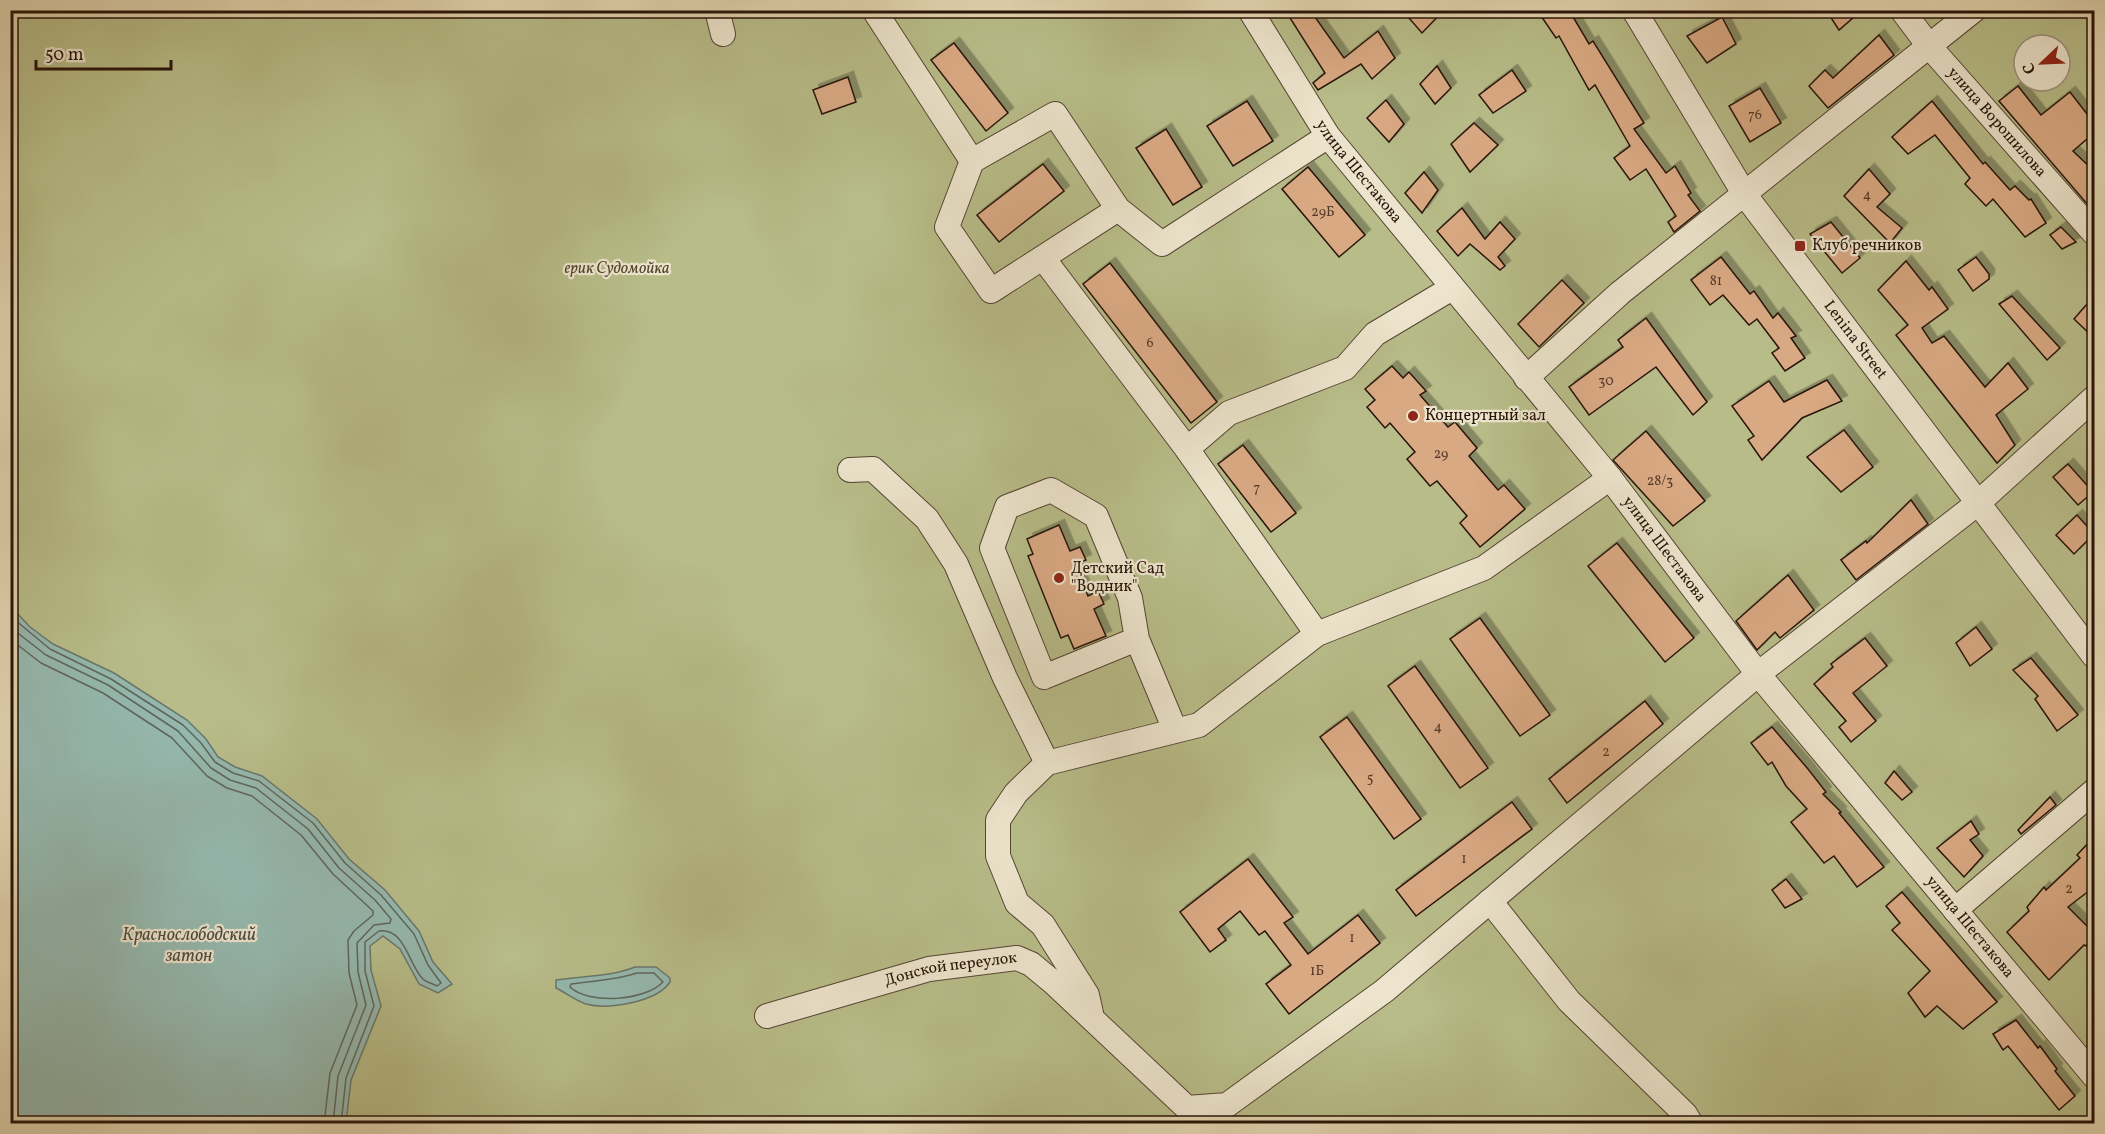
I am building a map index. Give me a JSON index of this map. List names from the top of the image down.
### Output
{
  "streets": {
    "street": [
      "улица Ворошилова",
      "улица Шестакова",
      "Lenina Street",
      "Донской переулок"
    ]
  },
  "water": ["Краснослободский затон"],
  "parks": ["ерик Судомойка"],
  "places": {
    "transit": ["Клуб речников"],
    "other": ["Концертный зал", "Детский Сад \"Водник\""]
  },
  "house_numbers": [
    "76",
    "4",
    "29Б",
    "81",
    "6",
    "30",
    "29",
    "28/3",
    "7",
    "4",
    "2",
    "5",
    "1",
    "2",
    "1",
    "1Б"
  ],
  "scale_bar": "50 m",
  "north": "bottom left"
}
